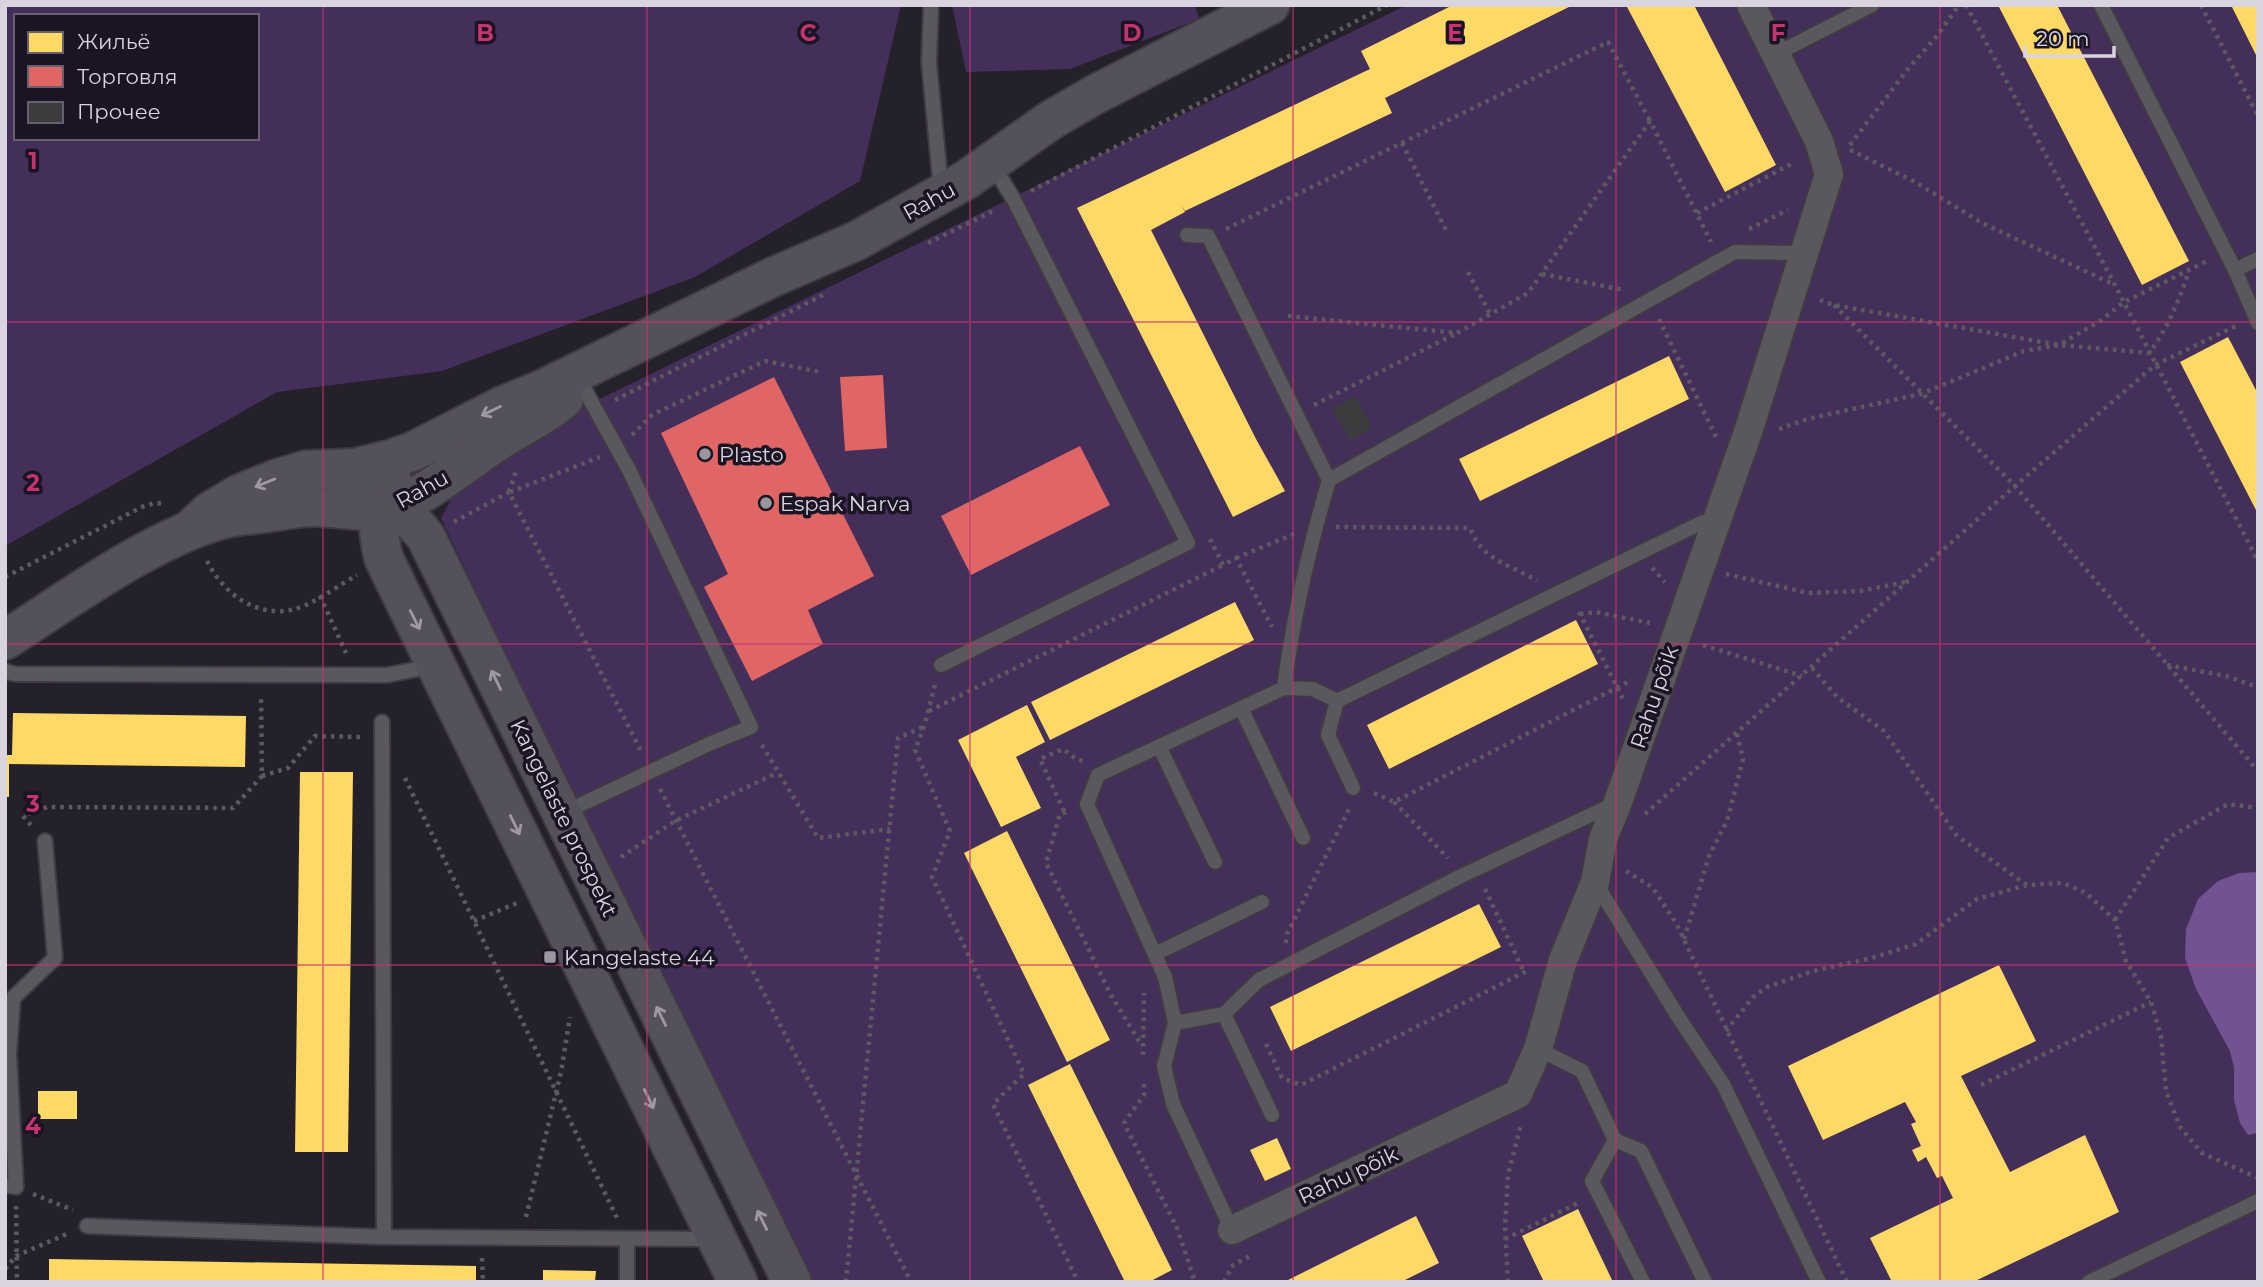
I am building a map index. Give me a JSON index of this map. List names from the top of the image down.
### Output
{
  "streets": {
    "main road": ["Rahu", "Kangelaste prospekt"],
    "street": ["Rahu põik"]
  },
  "crossings": [
    ["Rahu", "Kangelaste prospekt"]
  ],
  "places": {
    "other": ["Plasto", "Espak Narva"],
    "transit": ["Kangelaste 44"]
  },
  "legend": ["Жильё", "Торговля", "Прочее"],
  "scale_bar": "20 m",
  "grid": {
    "columns": [
      "B",
      "C",
      "D",
      "E",
      "F"
    ],
    "rows": [
      "1",
      "2",
      "3",
      "4"
    ]
  }
}
